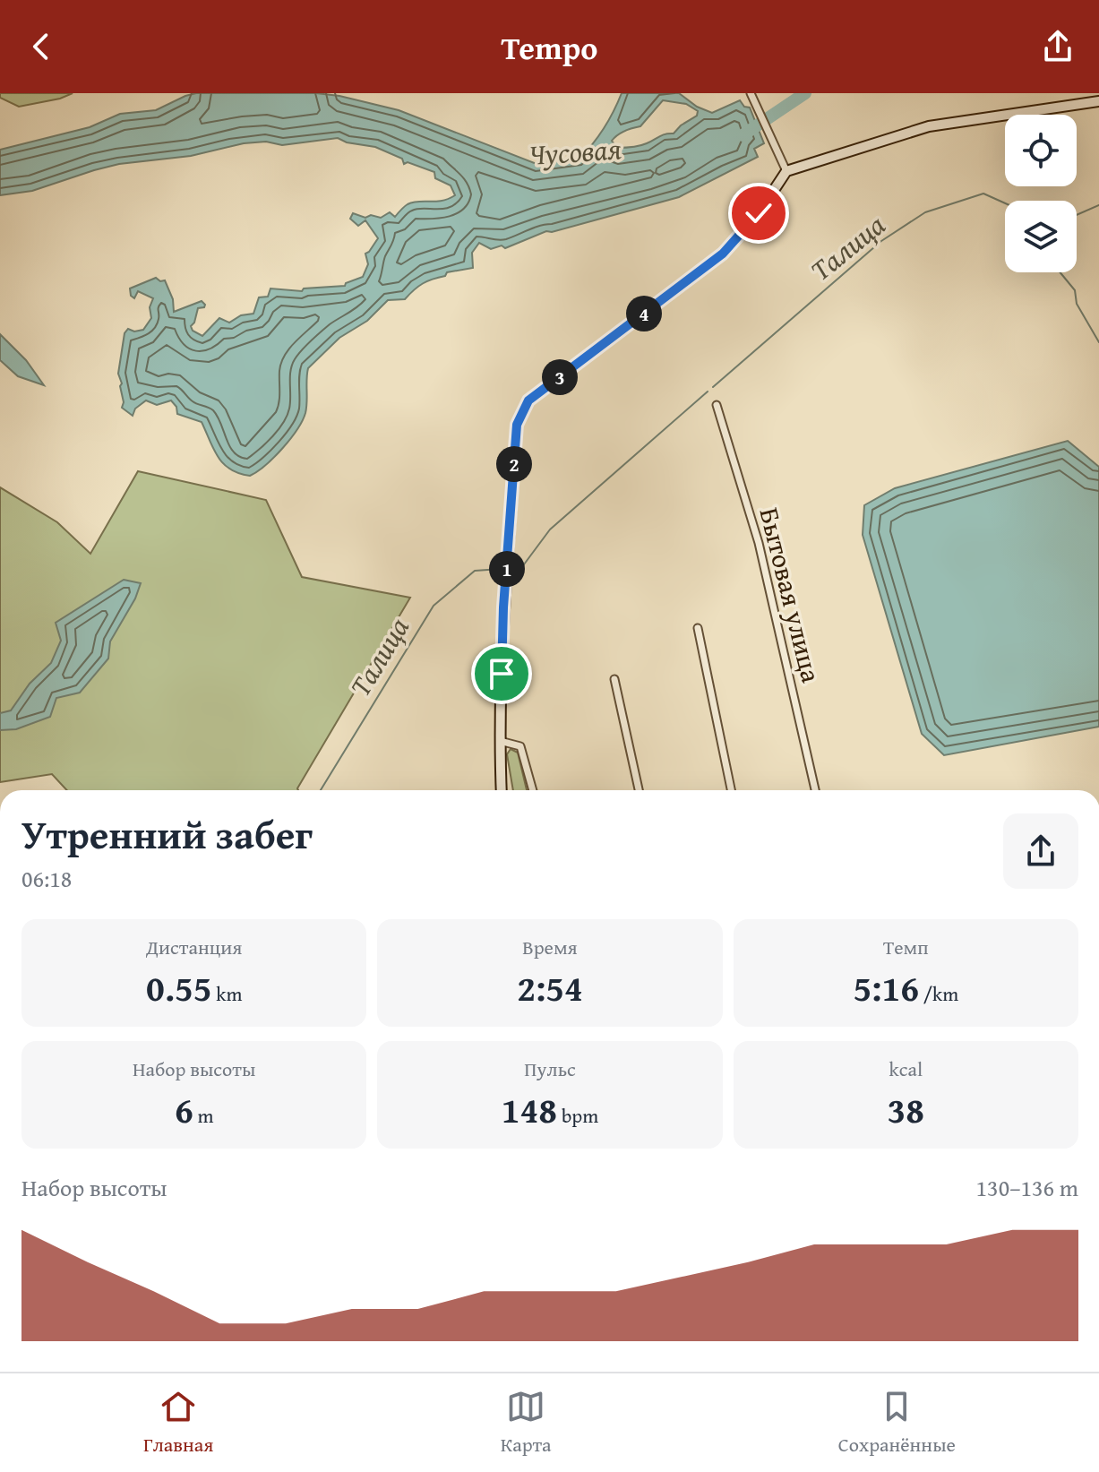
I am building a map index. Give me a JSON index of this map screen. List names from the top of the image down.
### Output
{
  "streets": {
    "street": ["Бытовая улица"]
  },
  "water": ["Чусовая", "Талица"],
  "page": {
    "header": "Tempo",
    "pins": [
      "4",
      "3",
      "2",
      "1"
    ],
    "heading": ["Утренний забег", "06:18"],
    "stats": [
      ["Дистанция", "0.55 km"],
      ["Время", "2:54"],
      ["Темп", "5:16 /km"],
      ["Набор высоты", "6 m"],
      ["Пульс", "148 bpm"],
      ["kcal", "38"]
    ],
    "chart": ["Набор высоты", "130–136 m"],
    "tabs": ["Главная", "Карта", "Сохранённые"]
  }
}
